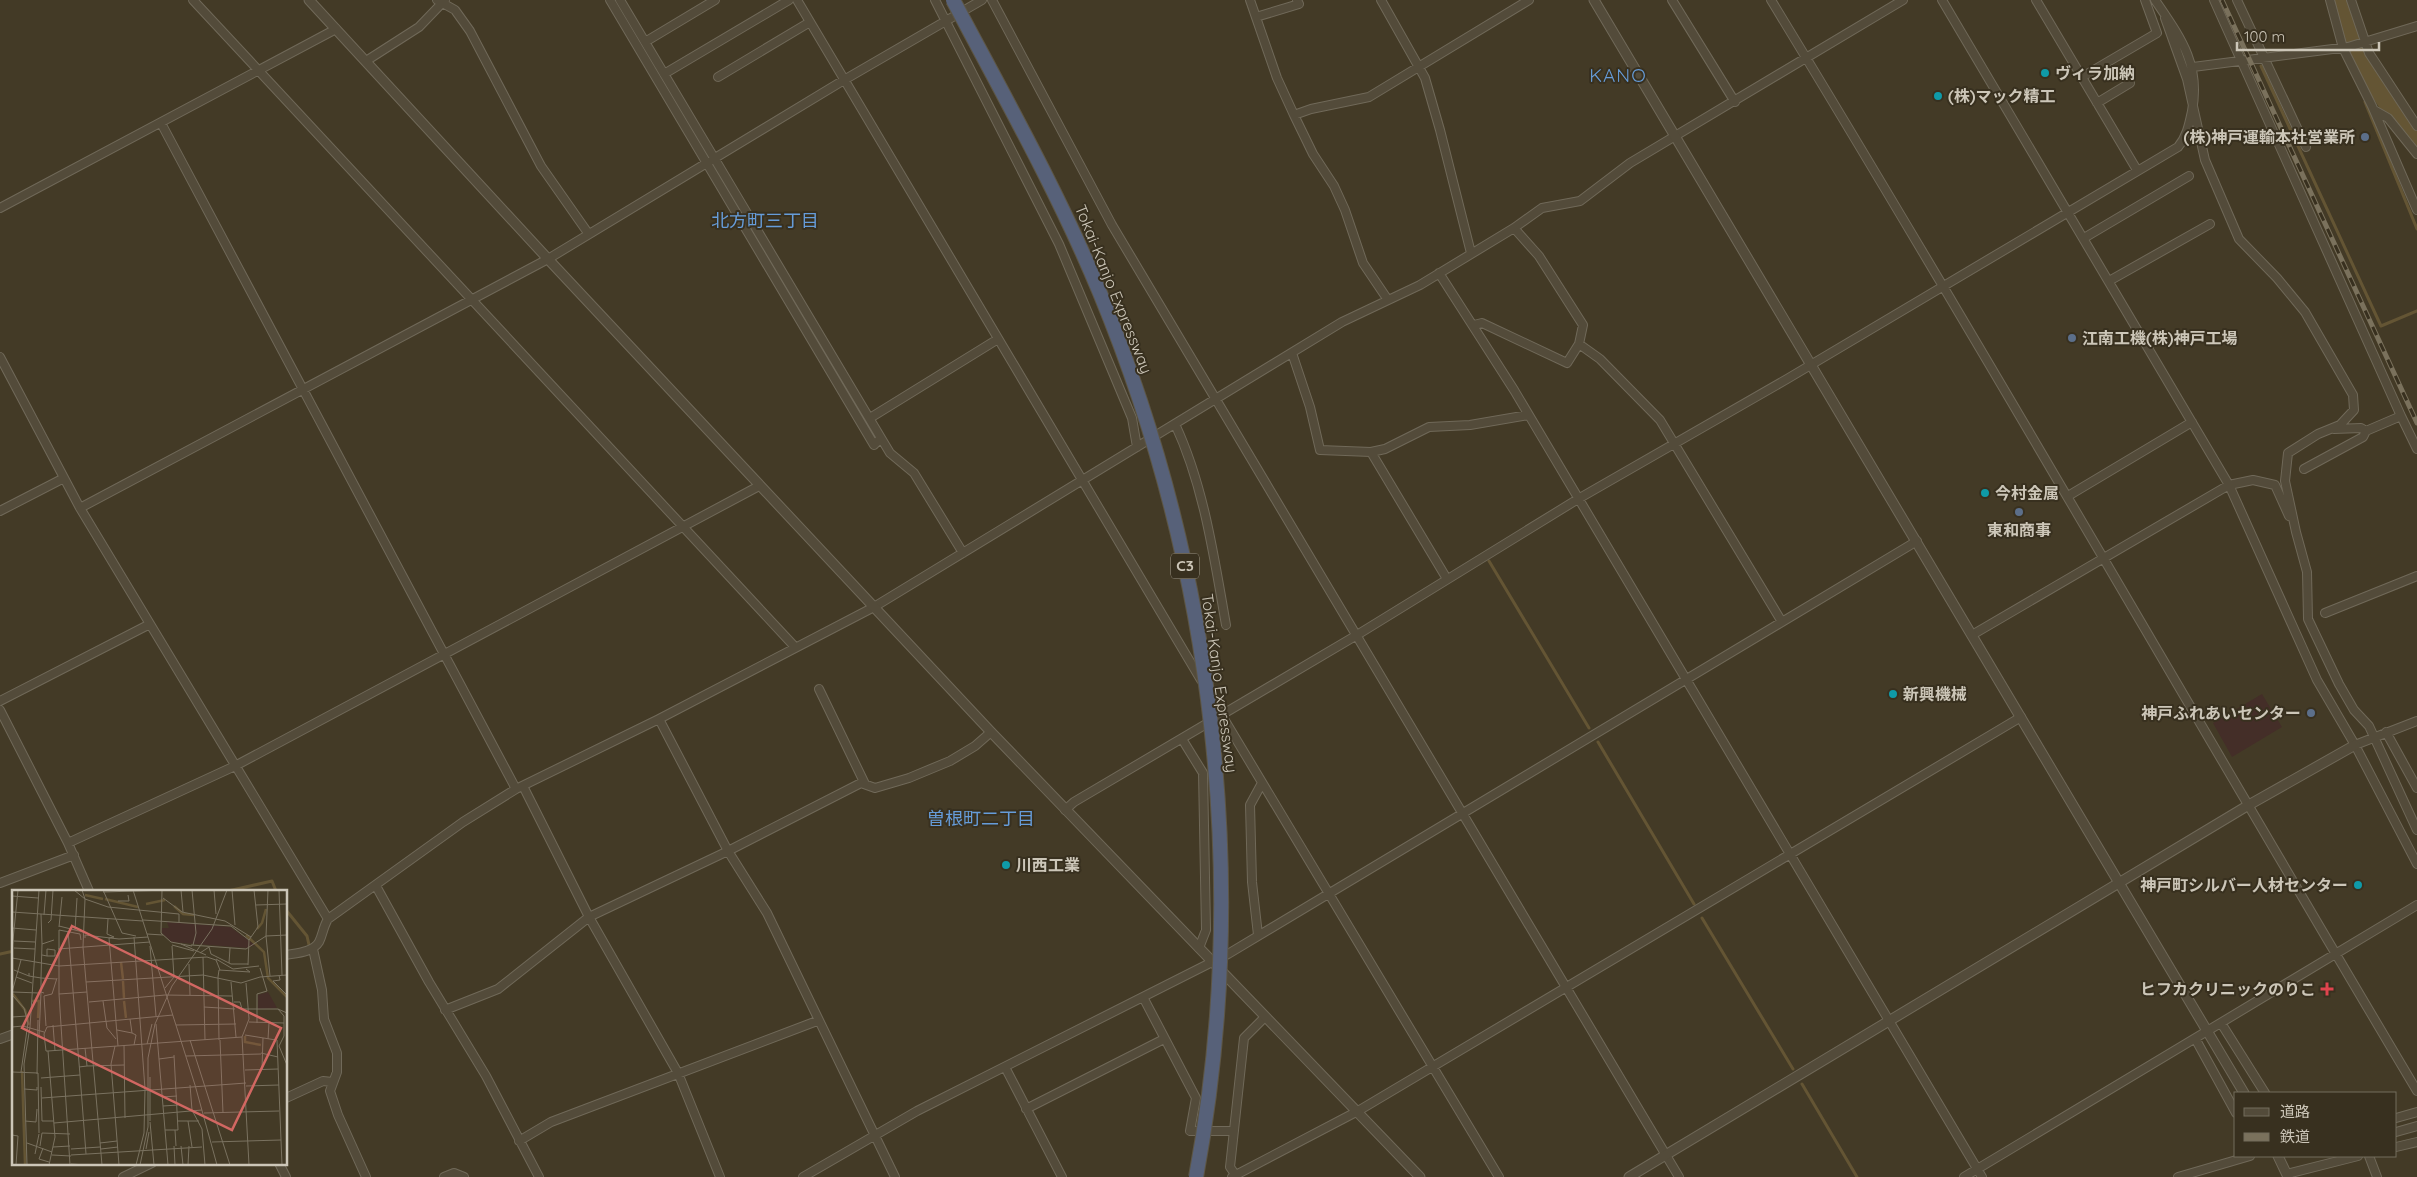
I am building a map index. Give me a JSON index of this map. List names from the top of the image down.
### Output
{
  "streets": {
    "highway": ["Tokai-Kanjo Expressway", "C3"]
  },
  "districts": ["KANO", "北方町三丁目", "曽根町二丁目"],
  "places": {
    "other": [
      "ヴィラ加納",
      "(株)マック精工",
      "(株)神戸運輸本社営業所",
      "江南工機(株)神戸工場",
      "今村金属",
      "東和商事",
      "新興機械",
      "神戸ふれあいセンター",
      "川西工業",
      "神戸町シルバー人材センター"
    ],
    "health": ["ヒフカクリニックのりこ"]
  },
  "legend": ["道路", "鉄道"],
  "scale_bar": "100 m"
}
